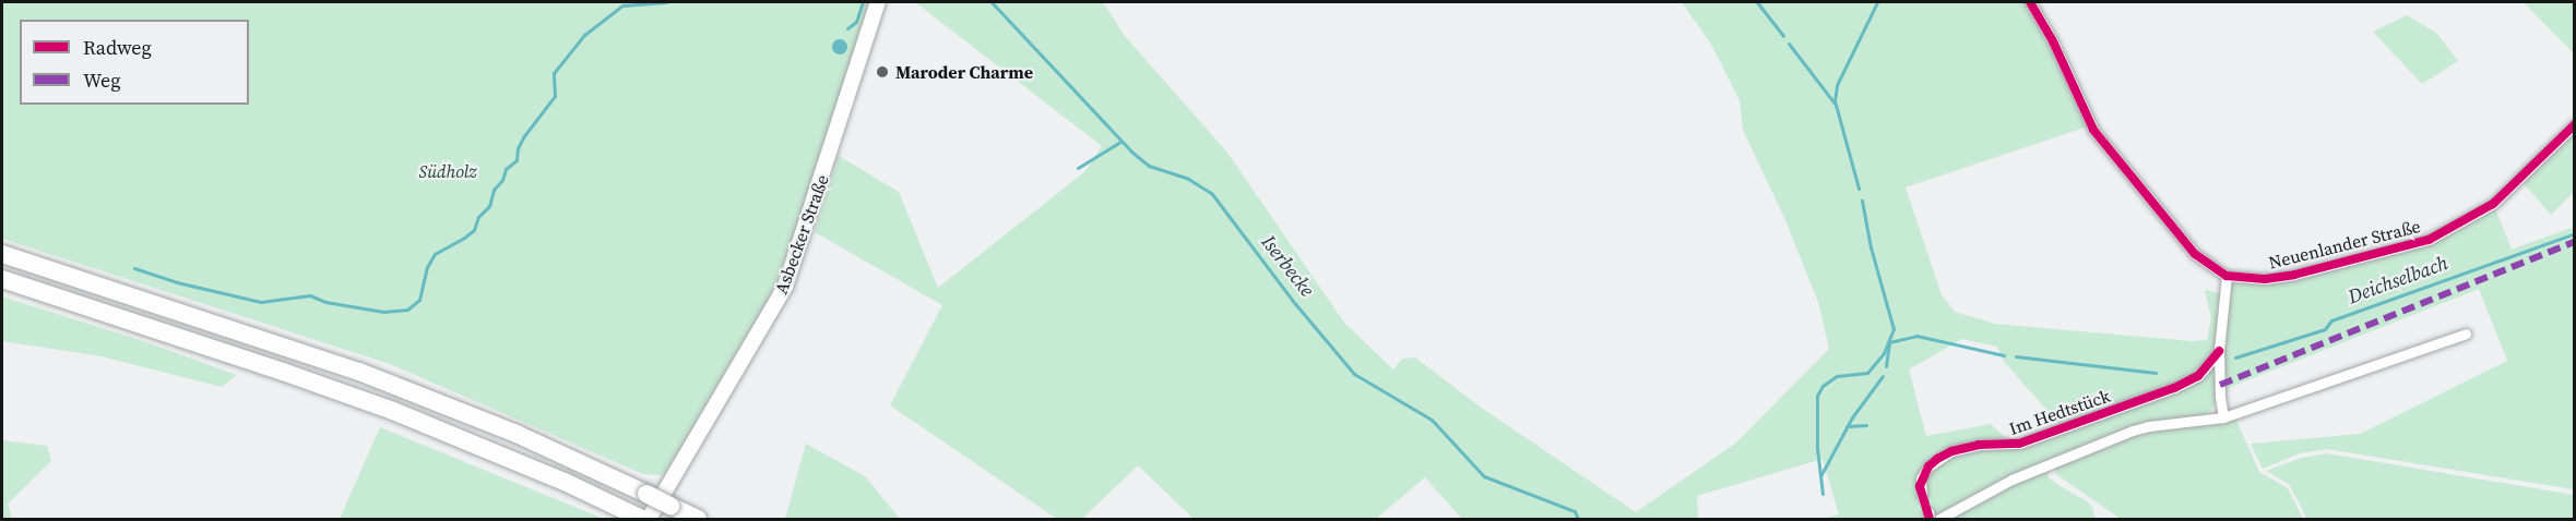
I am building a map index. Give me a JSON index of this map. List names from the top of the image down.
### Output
{
  "streets": {
    "main road": ["Asbecker Straße"],
    "street": ["Neuenlander Straße", "Im Hedtstück"]
  },
  "water": ["Iserbecke", "Deichselbach"],
  "parks": ["Südholz"],
  "places": ["Maroder Charme"],
  "legend": ["Radweg", "Weg"]
}
